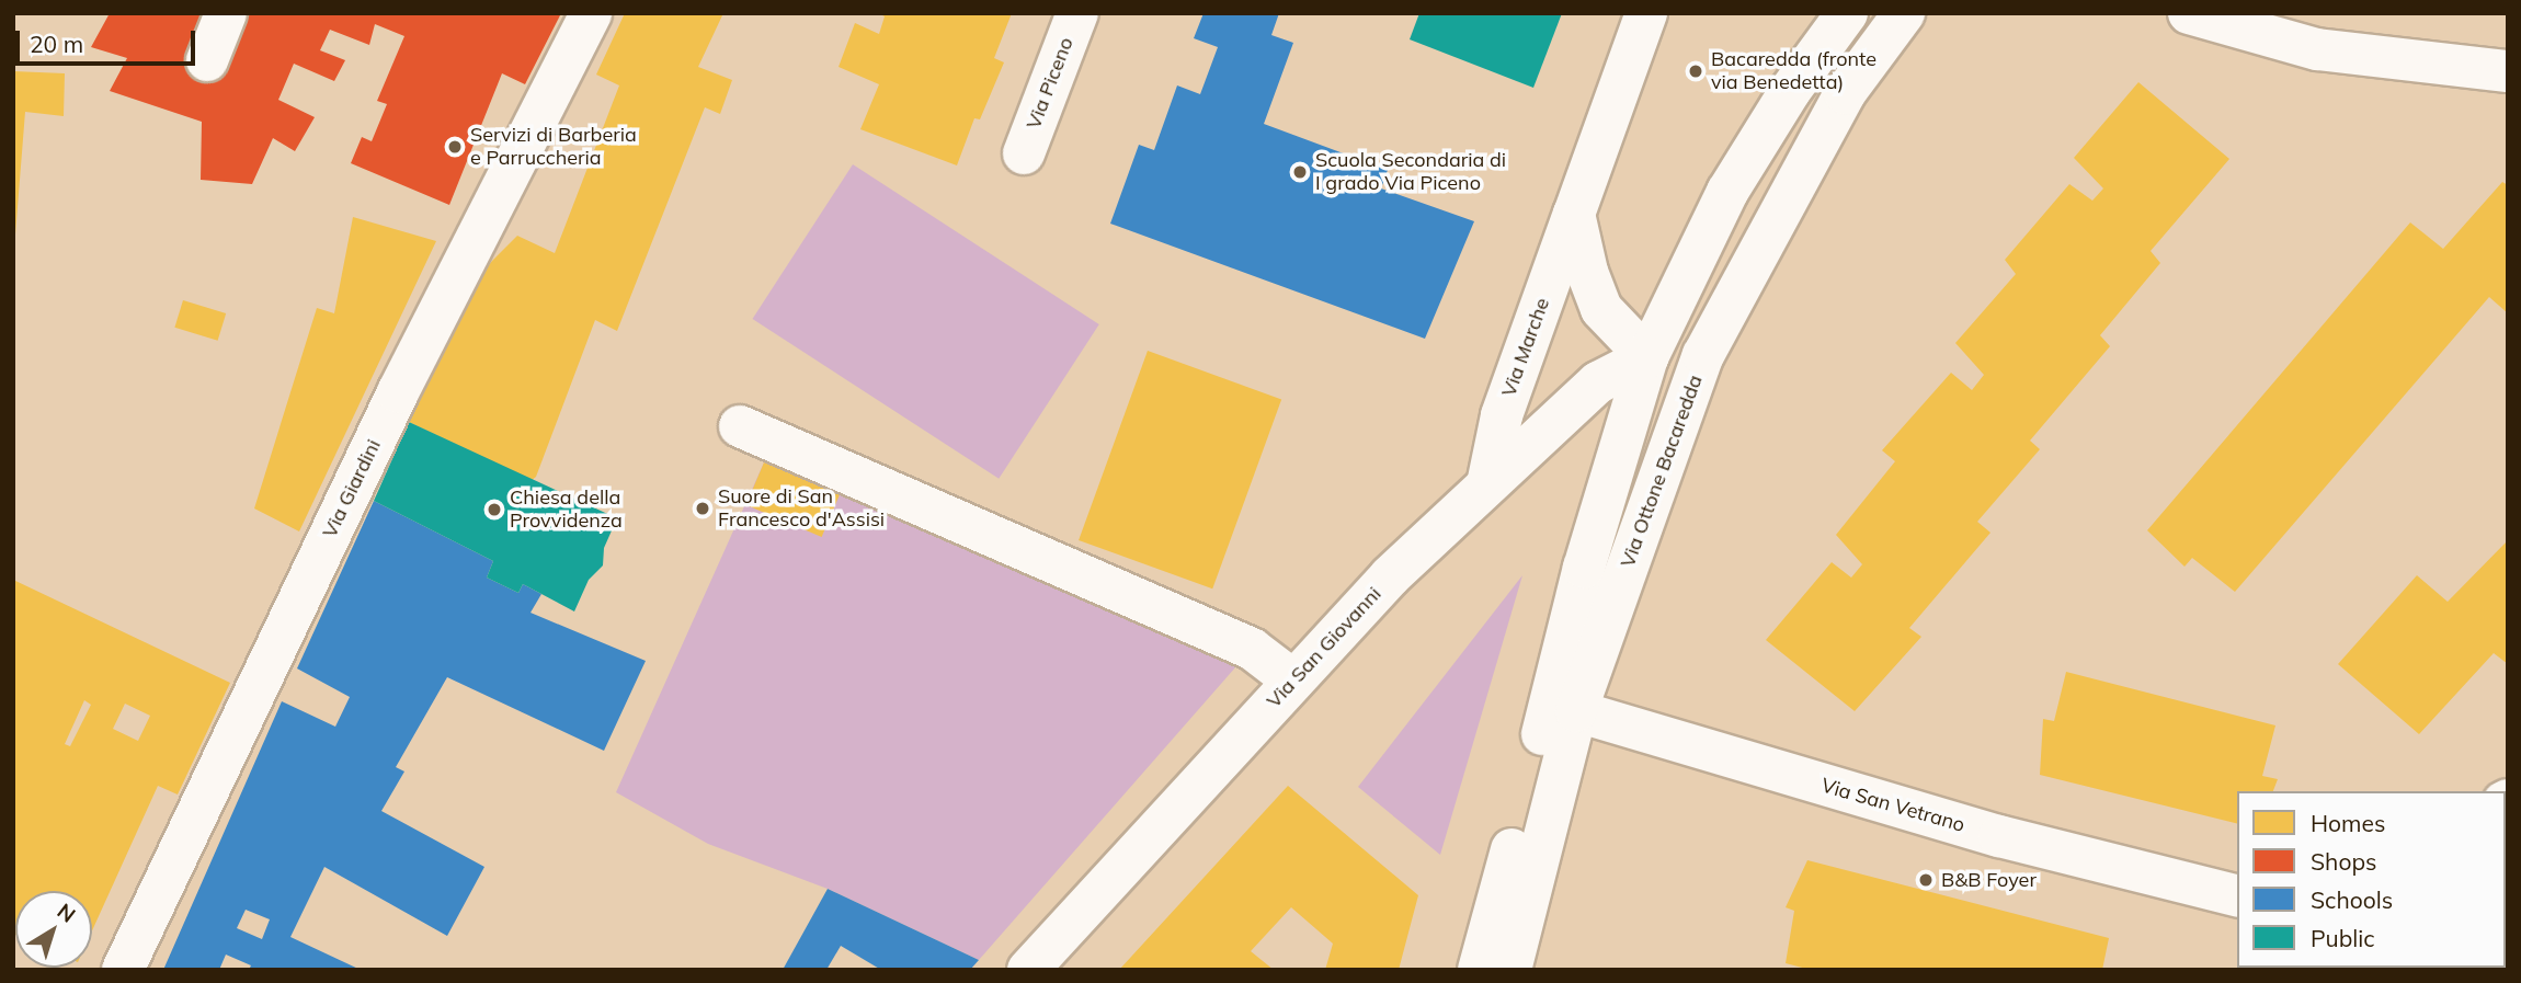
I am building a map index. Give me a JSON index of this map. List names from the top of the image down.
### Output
{
  "streets": {
    "street": [
      "Via Piceno",
      "Via Marche",
      "Via Ottone Bacaredda",
      "Via Giardini",
      "Via San Giovanni",
      "Via San Vetrano"
    ]
  },
  "crossings": [
    ["Via Marche", "Via San Giovanni"],
    ["Via Ottone Bacaredda", "Via San Giovanni"],
    ["Via Ottone Bacaredda", "Via San Vetrano"]
  ],
  "places": [
    "Bacaredda (fronte via Benedetta)",
    "Servizi di Barberia e Parruccheria",
    "Scuola Secondaria di I grado Via Piceno",
    "Suore di San Francesco d'Assisi",
    "Chiesa della Provvidenza",
    "B&B Foyer"
  ],
  "legend": [
    "Homes",
    "Shops",
    "Schools",
    "Public"
  ],
  "scale_bar": "20 m",
  "north": "top right"
}
